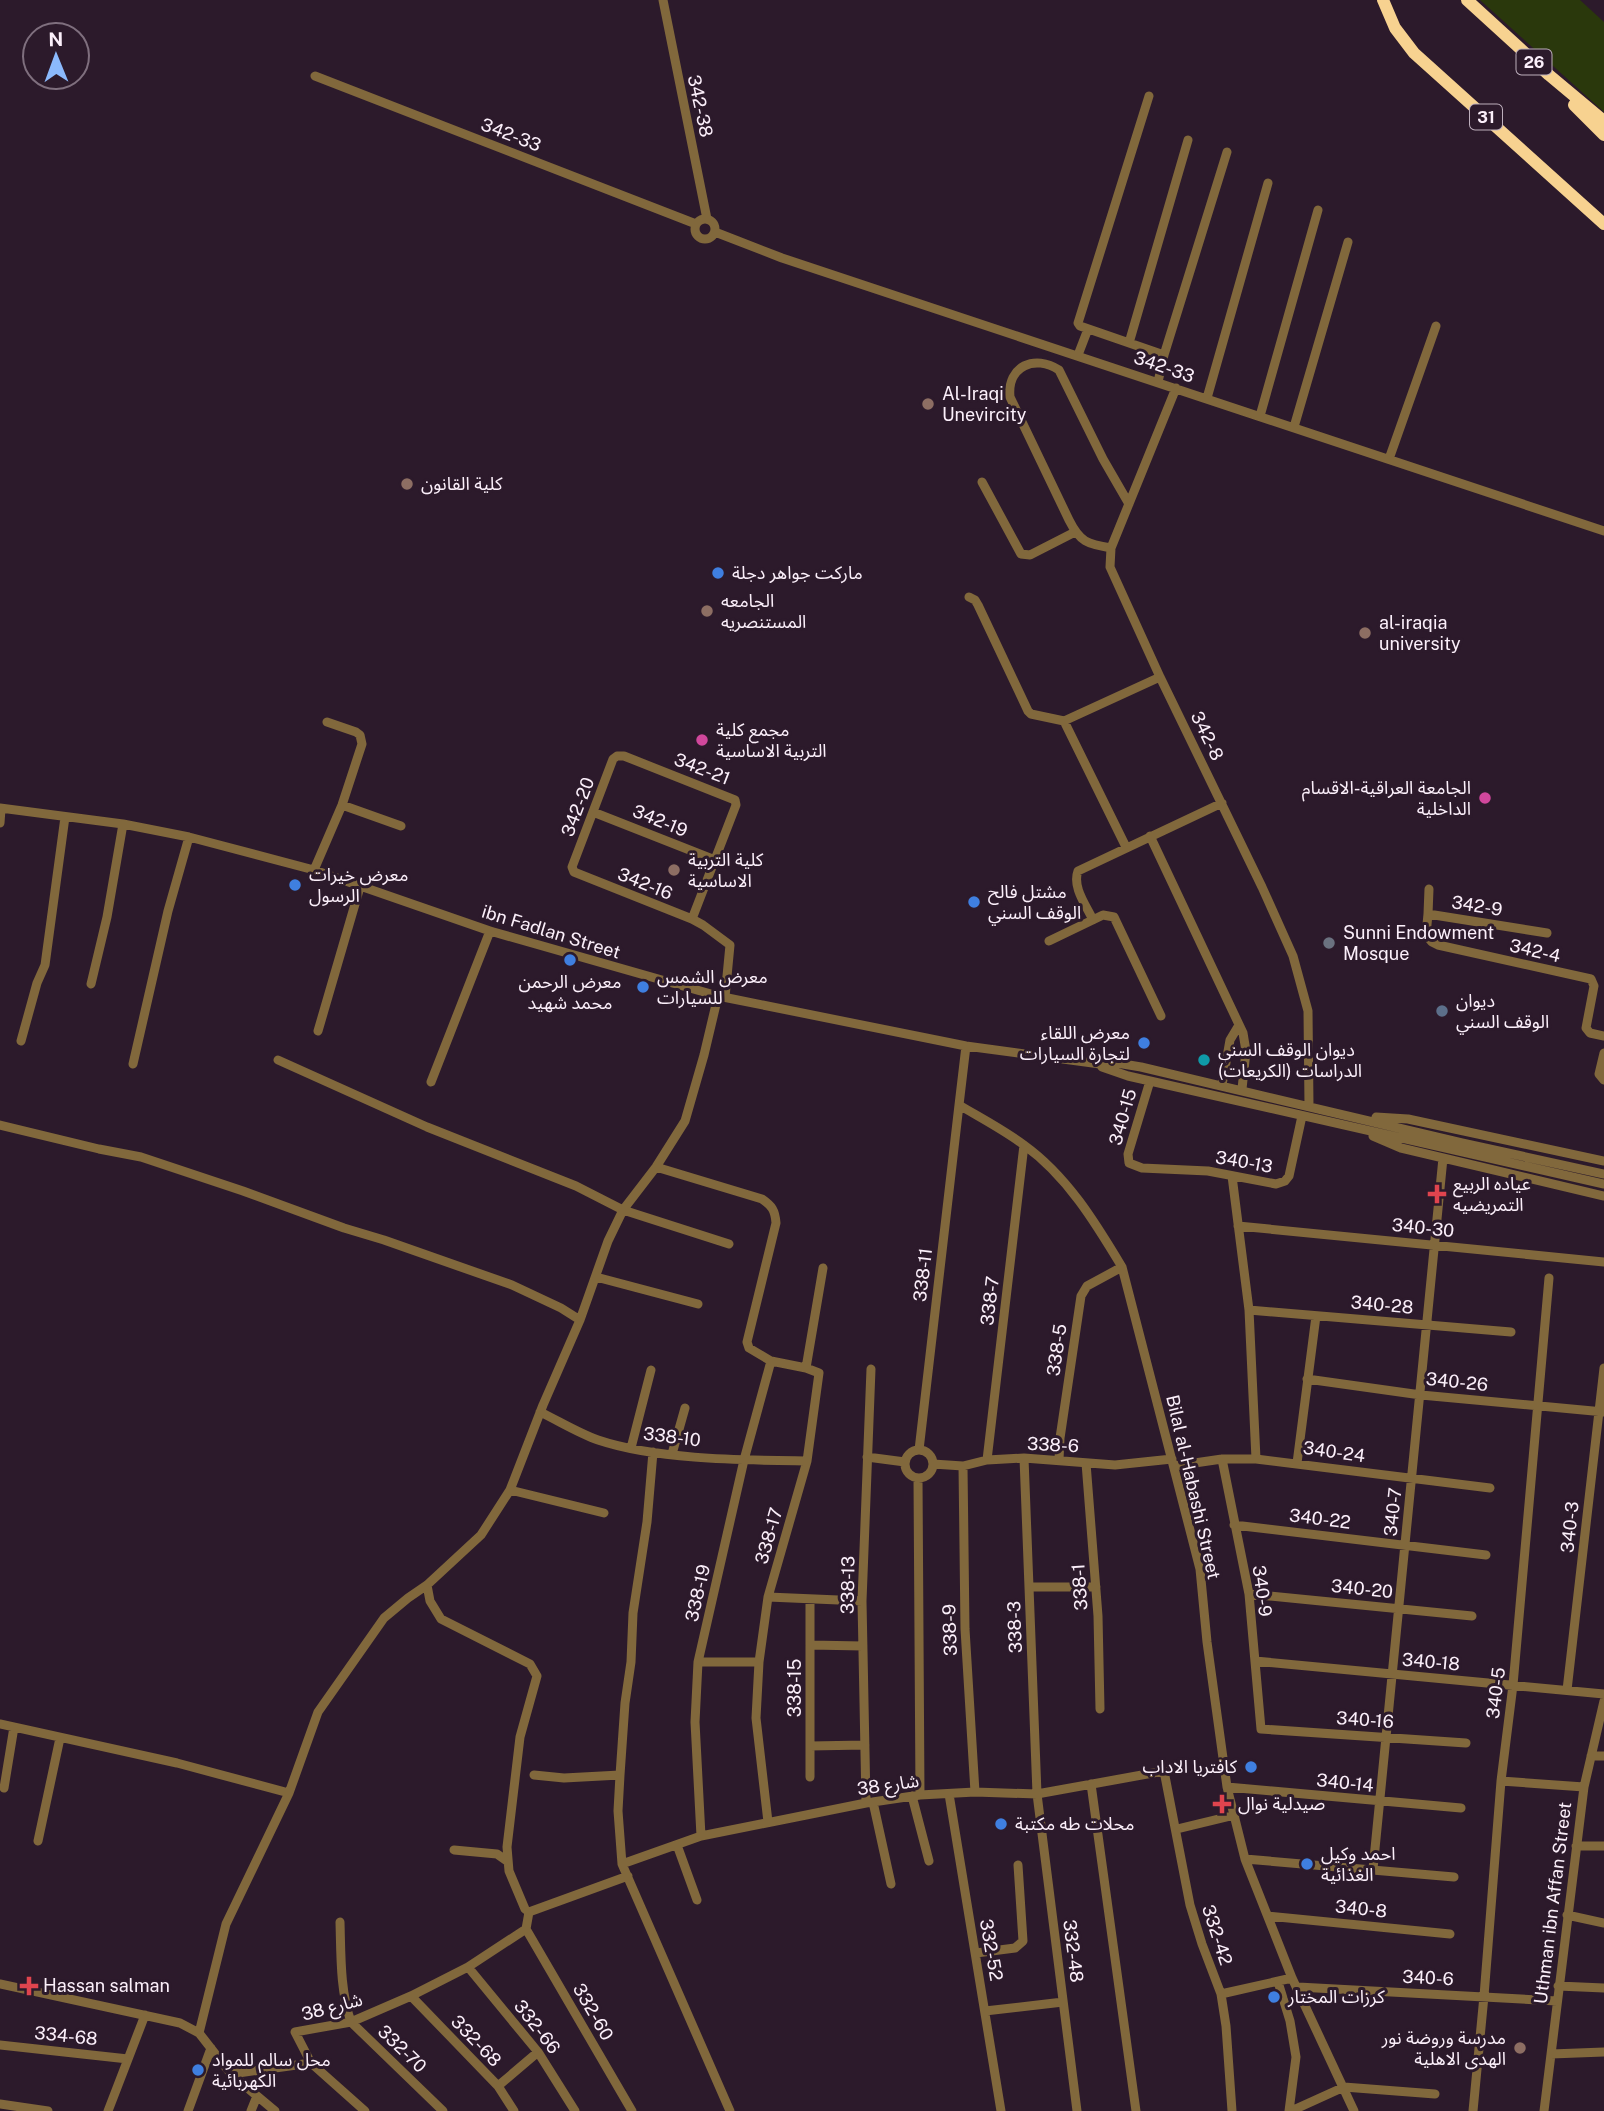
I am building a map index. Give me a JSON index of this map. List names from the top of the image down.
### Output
{
  "streets": {
    "highway": ["26", "31"],
    "street": [
      "342-38",
      "342-33",
      "342-8",
      "342-21",
      "342-20",
      "342-19",
      "342-16",
      "342-9",
      "ibn Fadlan Street",
      "342-4",
      "340-15",
      "340-13",
      "340-30",
      "338-11",
      "338-7",
      "340-28",
      "338-5",
      "340-26",
      "338-10",
      "338-6",
      "340-24",
      "Bilal al-Habashi Street",
      "340-7",
      "340-22",
      "340-3",
      "338-17",
      "338-13",
      "338-1",
      "340-20",
      "340-9",
      "338-19",
      "338-3",
      "338-9",
      "340-18",
      "338-15",
      "340-5",
      "340-16",
      "340-14",
      "شارع 38",
      "Uthman ibn Affan Street",
      "340-8",
      "332-42",
      "332-52",
      "332-48",
      "340-6",
      "332-60",
      "332-66",
      "334-68",
      "332-68",
      "332-70"
    ]
  },
  "crossings": [
    ["342-38", "342-33"],
    ["342-8", "ibn Fadlan Street"],
    ["342-21", "342-20"],
    ["342-21", "342-19"],
    ["342-20", "342-19"],
    ["342-20", "342-16"],
    ["342-16", "ibn Fadlan Street"],
    ["342-9", "342-4"],
    ["ibn Fadlan Street", "340-15"],
    ["ibn Fadlan Street", "340-13"],
    ["340-15", "340-13"],
    ["340-30", "340-7"],
    ["338-11", "338-6"],
    ["338-11", "Bilal al-Habashi Street"],
    ["338-7", "338-6"],
    ["338-7", "Bilal al-Habashi Street"],
    ["340-28", "340-7"],
    ["338-5", "338-6"],
    ["338-5", "Bilal al-Habashi Street"],
    ["340-26", "340-7"],
    ["340-26", "340-3"],
    ["340-26", "340-5"],
    ["338-10", "338-17"],
    ["338-10", "338-19"],
    ["338-6", "340-24"],
    ["338-6", "Bilal al-Habashi Street"],
    ["338-6", "338-1"],
    ["338-6", "338-3"],
    ["338-6", "338-9"],
    ["340-24", "Bilal al-Habashi Street"],
    ["340-24", "340-7"],
    ["340-24", "340-9"],
    ["Bilal al-Habashi Street", "340-14"],
    ["Bilal al-Habashi Street", "340-8"],
    ["Bilal al-Habashi Street", "340-6"],
    ["340-7", "340-22"],
    ["340-7", "340-20"],
    ["340-7", "340-18"],
    ["340-7", "340-16"],
    ["340-7", "340-14"],
    ["340-22", "340-9"],
    ["340-3", "340-18"],
    ["338-17", "شارع 38"],
    ["338-13", "شارع 38"],
    ["340-20", "340-9"],
    ["340-9", "340-18"],
    ["340-9", "340-16"],
    ["338-19", "شارع 38"],
    ["338-3", "شارع 38"],
    ["338-3", "332-48"],
    ["338-9", "شارع 38"],
    ["340-18", "340-5"],
    ["340-5", "340-6"],
    ["شارع 38", "332-42"],
    ["شارع 38", "332-52"],
    ["شارع 38", "332-48"],
    ["شارع 38", "332-60"],
    ["شارع 38", "332-66"],
    ["شارع 38", "332-68"],
    ["شارع 38", "332-70"],
    ["Uthman ibn Affan Street", "340-6"]
  ],
  "places": {
    "other": [
      "Al-Iraqi Unevircity",
      "كلية القانون",
      "ماركت جواهر دجلة",
      "الجامعه المستنصريه",
      "al-iraqia university",
      "مجمع كلية التربية الاساسية",
      "الجامعة العراقية-الاقسام الداخلية",
      "كلية التربية الاساسية",
      "معرض خيرات الرسول",
      "مشتل فالح الوقف السني",
      "Sunni Endowment Mosque",
      "معرض الرحمن محمد شهيد",
      "معرض الشمس للسيارات",
      "ديوان الوقف السني",
      "معرض اللقاء لتجارة السيارات",
      "ديوان الوقف السني الدراسات (الكريعات)",
      "كافتريا الاداب",
      "محلات طه مكتبة",
      "احمد وكيل الغذائية",
      "كرزات المختار",
      "مدرسة وروضة نور الهدى الاهلية",
      "محل سالم للمواد الكهربائية"
    ],
    "health": ["عياده الربيع التمريضيه", "صيدلية نوال", "Hassan salman"]
  },
  "north": "top"
}
